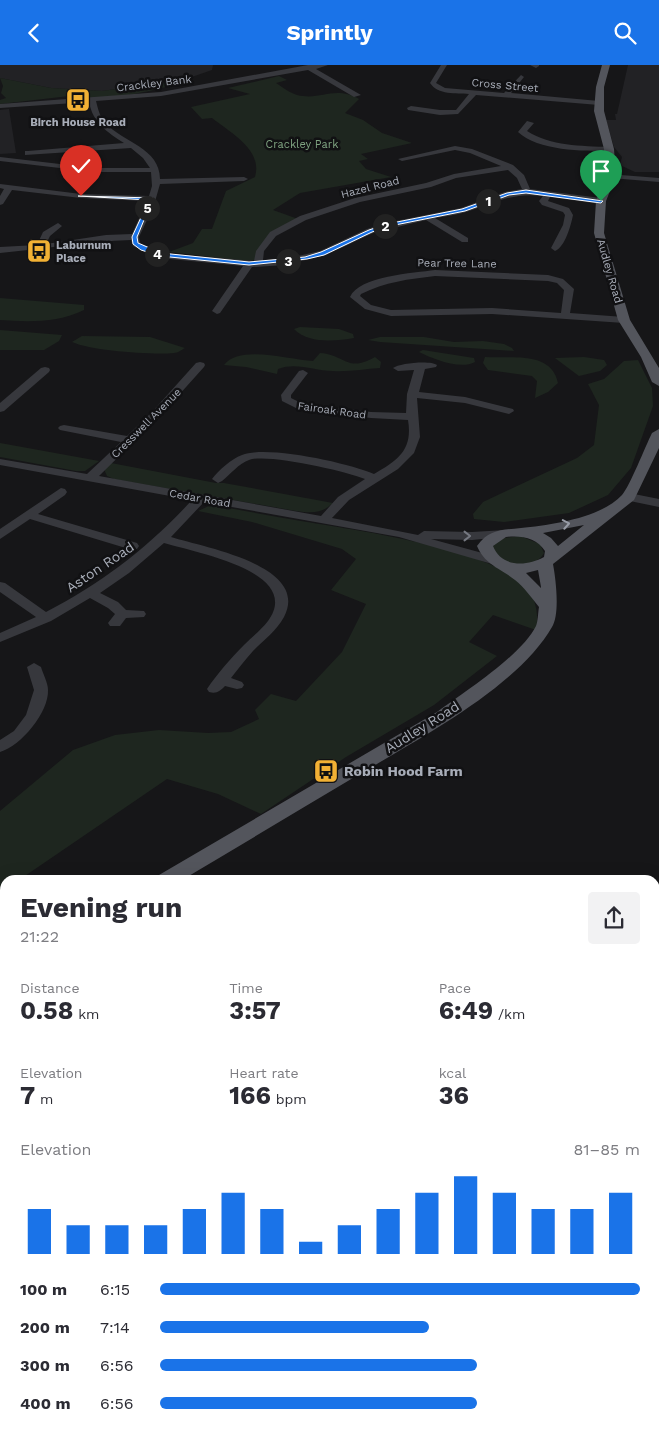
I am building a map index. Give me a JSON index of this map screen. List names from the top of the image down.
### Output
{
  "streets": {
    "main road": ["Audley Road"],
    "street": [
      "Crackley Bank",
      "Cross Street",
      "Hazel Road",
      "Pear Tree Lane",
      "Fairoak Road",
      "Cresswell Avenue",
      "Cedar Road",
      "Aston Road"
    ]
  },
  "crossings": [
    ["Cross Street", "Audley Road"],
    ["Pear Tree Lane", "Audley Road"],
    ["Cresswell Avenue", "Cedar Road"],
    ["Cedar Road", "Aston Road"]
  ],
  "parks": ["Crackley Park"],
  "places": {
    "bus stop": ["Birch House Road", "Laburnum Place", "Robin Hood Farm"]
  },
  "page": {
    "header": "Sprintly",
    "pins": [
      "1",
      "5",
      "2",
      "4",
      "3"
    ],
    "heading": ["Evening run", "21:22"],
    "stats": [
      ["Distance", "0.58 km"],
      ["Time", "3:57"],
      ["Pace", "6:49 /km"],
      ["Elevation", "7 m"],
      ["Heart rate", "166 bpm"],
      ["kcal", "36"]
    ],
    "chart": ["Elevation", "81–85 m"],
    "list": [
      {
        "name": "100 m",
        "note": "6:15"
      },
      {
        "name": "200 m",
        "note": "7:14"
      },
      {
        "name": "300 m",
        "note": "6:56"
      },
      {
        "name": "400 m",
        "note": "6:56"
      }
    ]
  }
}
